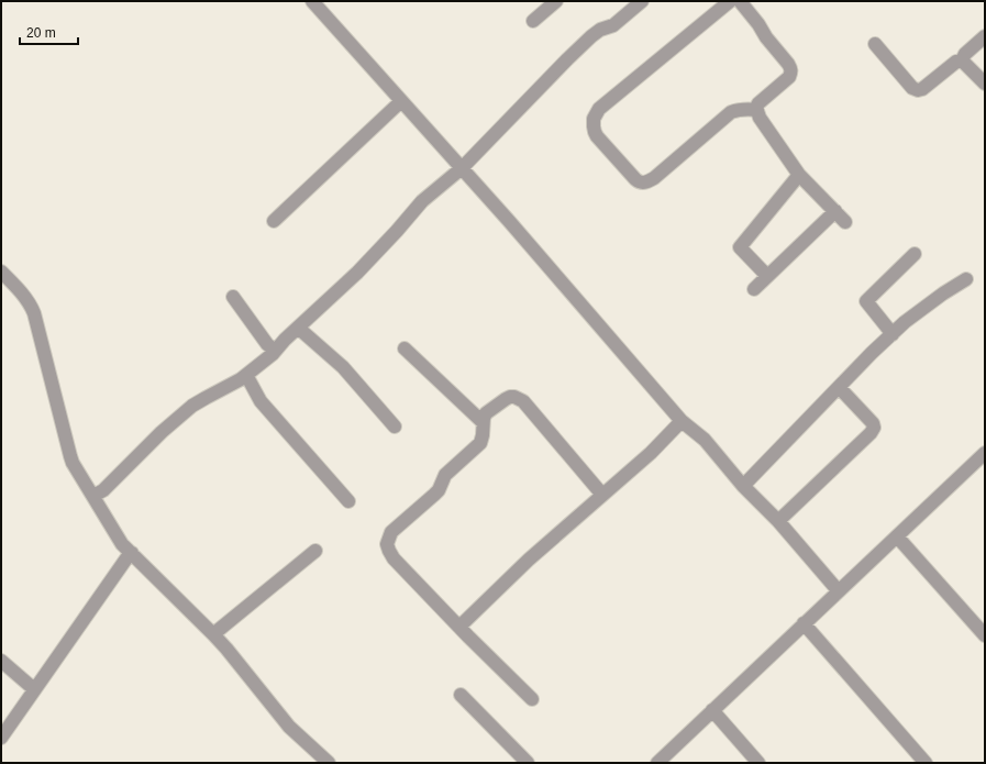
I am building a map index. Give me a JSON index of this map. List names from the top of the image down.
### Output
{
  "scale_bar": "20 m"
}
